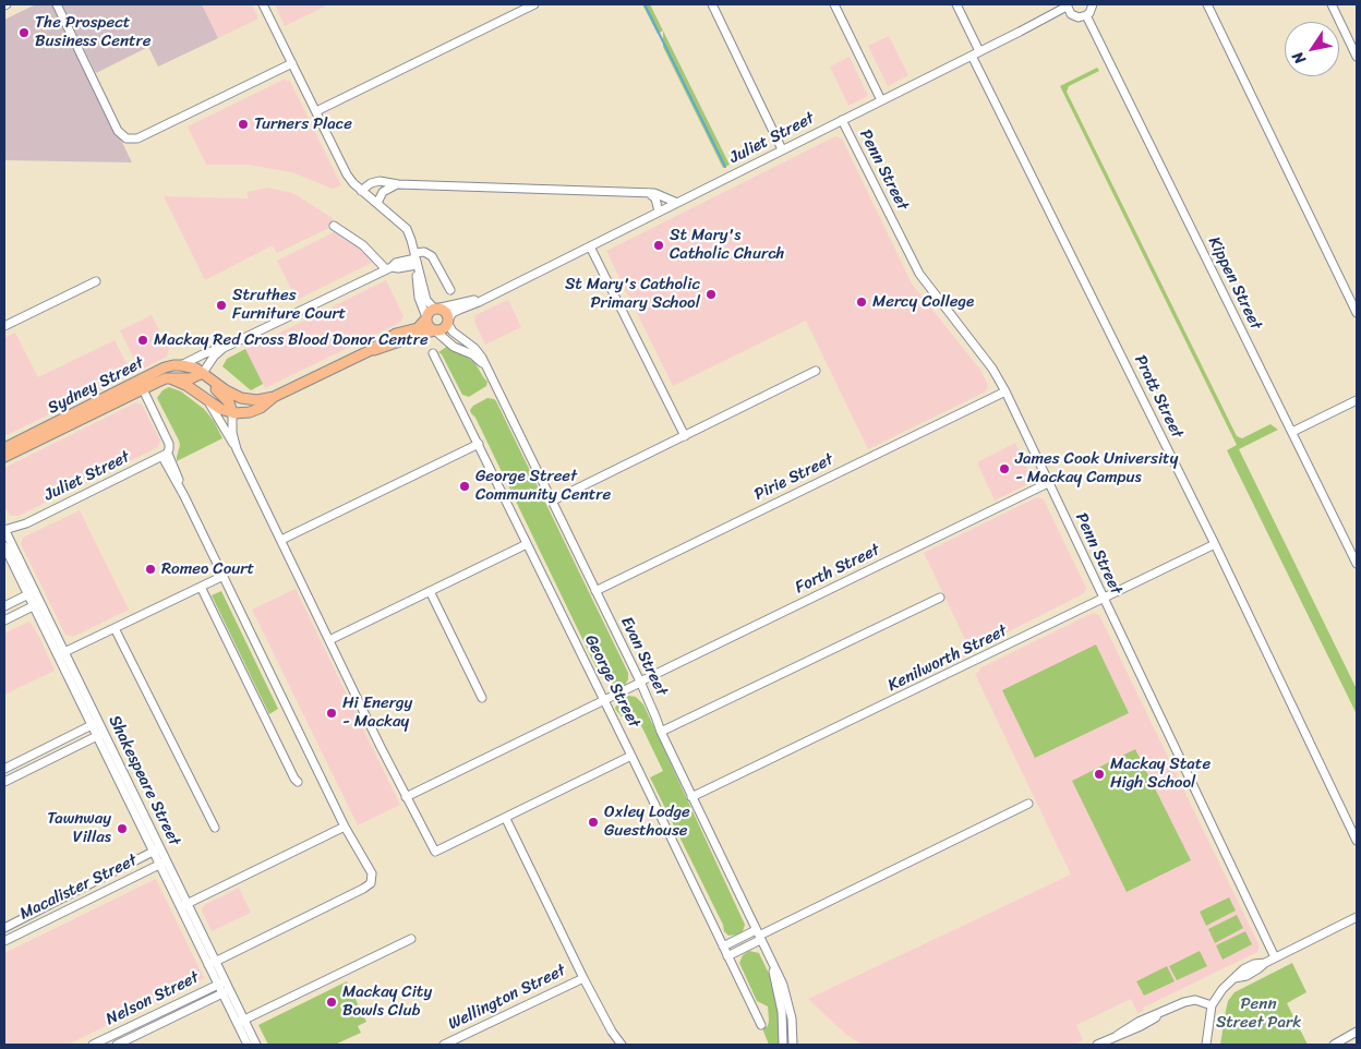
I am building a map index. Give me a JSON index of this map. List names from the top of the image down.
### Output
{
  "streets": {
    "main road": ["Sydney Street"],
    "street": [
      "Juliet Street",
      "Penn Street",
      "Kippen Street",
      "Pratt Street",
      "Pirie Street",
      "Forth Street",
      "Evan Street",
      "Kenilworth Street",
      "George Street",
      "Shakespeare Street",
      "Macalister Street",
      "Wellington Street",
      "Nelson Street"
    ]
  },
  "crossings": [
    ["Juliet Street", "Penn Street"],
    ["Juliet Street", "Pratt Street"],
    ["Juliet Street", "Evan Street"],
    ["Juliet Street", "Shakespeare Street"],
    ["Penn Street", "Pirie Street"],
    ["Penn Street", "Forth Street"],
    ["Penn Street", "Kenilworth Street"],
    ["Pratt Street", "Kenilworth Street"],
    ["Pirie Street", "Evan Street"],
    ["Forth Street", "Evan Street"],
    ["Forth Street", "George Street"],
    ["Evan Street", "Kenilworth Street"],
    ["Shakespeare Street", "Macalister Street"],
    ["Shakespeare Street", "Nelson Street"]
  ],
  "parks": ["Penn Street Park"],
  "places": [
    "The Prospect Business Centre",
    "Turners Place",
    "St Mary's Catholic Church",
    "St Mary's Catholic Primary School",
    "Mercy College",
    "Struthes Furniture Court",
    "Mackay Red Cross Blood Donor Centre",
    "James Cook University - Mackay Campus",
    "George Street Community Centre",
    "Romeo Court",
    "Hi Energy - Mackay",
    "Mackay State High School",
    "Oxley Lodge Guesthouse",
    "Tawnway Villas",
    "Mackay City Bowls Club"
  ],
  "north": "bottom left"
}
